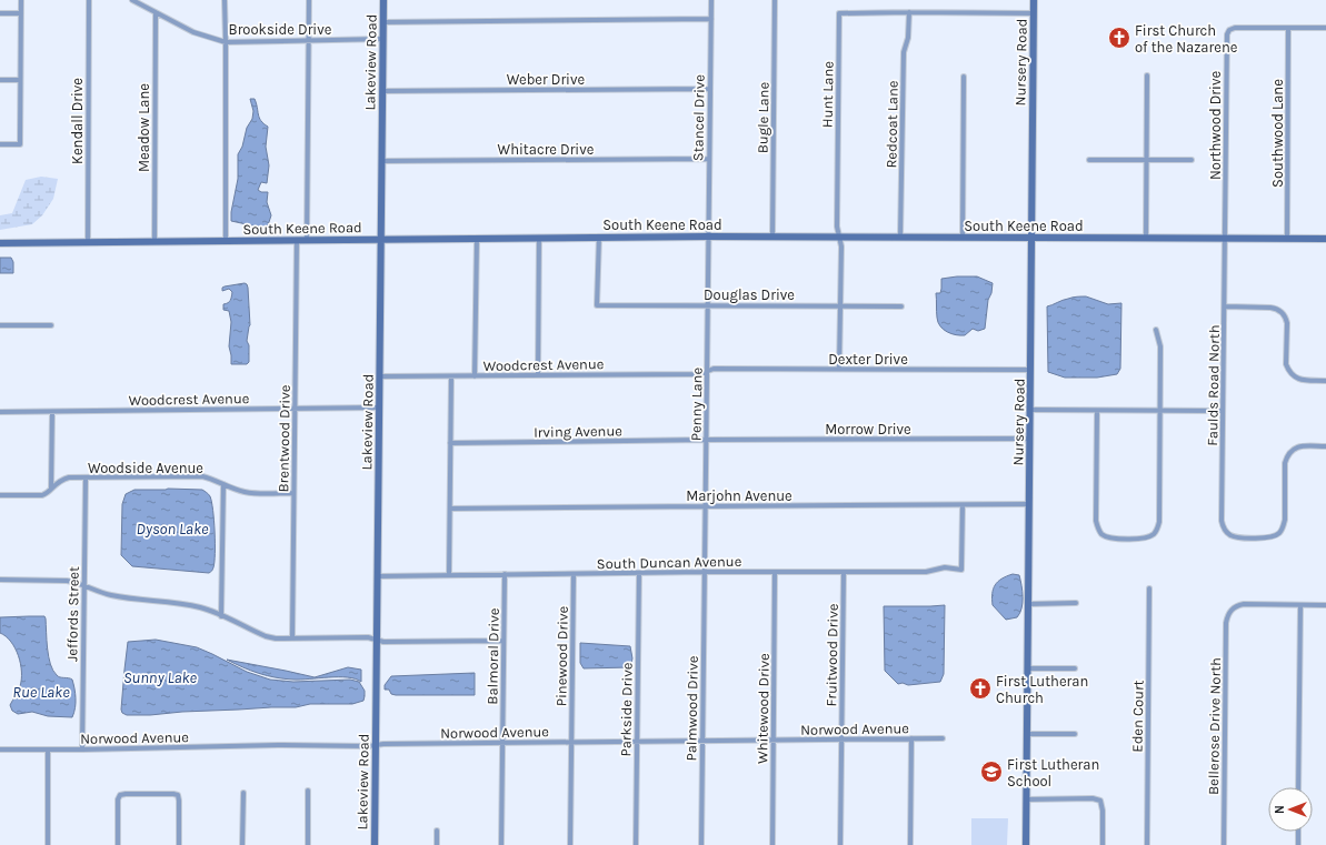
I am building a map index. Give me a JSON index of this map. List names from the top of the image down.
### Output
{
  "streets": {
    "street": [
      "Brookside Drive",
      "Lakeview Road",
      "Nursery Road",
      "Weber Drive",
      "Hunt Lane",
      "Stancel Drive",
      "Bugle Lane",
      "Kendall Drive",
      "Redcoat Lane",
      "Northwood Drive",
      "Meadow Lane",
      "Southwood Lane",
      "Whitacre Drive",
      "South Keene Road",
      "Douglas Drive",
      "Dexter Drive",
      "Woodcrest Avenue",
      "Faulds Road North",
      "Penny Lane",
      "Morrow Drive",
      "Irving Avenue",
      "Brentwood Drive",
      "Woodside Avenue",
      "Marjohn Avenue",
      "South Duncan Avenue",
      "Jeffords Street",
      "Fruitwood Drive",
      "Balmoral Drive",
      "Pinewood Drive",
      "Palmwood Drive",
      "Whitewood Drive",
      "Parkside Drive",
      "Eden Court",
      "Bellerose Drive North",
      "Norwood Avenue"
    ]
  },
  "crossings": [
    ["Brookside Drive", "Lakeview Road"],
    ["Brookside Drive", "Meadow Lane"],
    ["Lakeview Road", "Weber Drive"],
    ["Lakeview Road", "Whitacre Drive"],
    ["Lakeview Road", "South Keene Road"],
    ["Lakeview Road", "Woodcrest Avenue"],
    ["Lakeview Road", "South Duncan Avenue"],
    ["Lakeview Road", "Norwood Avenue"],
    ["Nursery Road", "Hunt Lane"],
    ["Nursery Road", "South Keene Road"],
    ["Nursery Road", "Dexter Drive"],
    ["Nursery Road", "Morrow Drive"],
    ["Nursery Road", "Marjohn Avenue"],
    ["Weber Drive", "Stancel Drive"],
    ["Hunt Lane", "Redcoat Lane"],
    ["Hunt Lane", "South Keene Road"],
    ["Hunt Lane", "Douglas Drive"],
    ["Hunt Lane", "Dexter Drive"],
    ["Stancel Drive", "Whitacre Drive"],
    ["Stancel Drive", "South Keene Road"],
    ["Stancel Drive", "Penny Lane"],
    ["Bugle Lane", "South Keene Road"],
    ["Kendall Drive", "South Keene Road"],
    ["Redcoat Lane", "South Keene Road"],
    ["Northwood Drive", "Southwood Lane"],
    ["Northwood Drive", "South Keene Road"],
    ["Northwood Drive", "Faulds Road North"],
    ["Meadow Lane", "South Keene Road"],
    ["Southwood Lane", "South Keene Road"],
    ["South Keene Road", "Douglas Drive"],
    ["South Keene Road", "Faulds Road North"],
    ["South Keene Road", "Penny Lane"],
    ["South Keene Road", "Brentwood Drive"],
    ["Douglas Drive", "Penny Lane"],
    ["Dexter Drive", "Woodcrest Avenue"],
    ["Dexter Drive", "Penny Lane"],
    ["Woodcrest Avenue", "Penny Lane"],
    ["Woodcrest Avenue", "Brentwood Drive"],
    ["Penny Lane", "Morrow Drive"],
    ["Penny Lane", "Irving Avenue"],
    ["Penny Lane", "Marjohn Avenue"],
    ["Penny Lane", "South Duncan Avenue"],
    ["Penny Lane", "Palmwood Drive"],
    ["Morrow Drive", "Irving Avenue"],
    ["Brentwood Drive", "Woodside Avenue"],
    ["Woodside Avenue", "Jeffords Street"],
    ["Marjohn Avenue", "South Duncan Avenue"],
    ["South Duncan Avenue", "Fruitwood Drive"],
    ["South Duncan Avenue", "Balmoral Drive"],
    ["South Duncan Avenue", "Pinewood Drive"],
    ["South Duncan Avenue", "Palmwood Drive"],
    ["South Duncan Avenue", "Whitewood Drive"],
    ["South Duncan Avenue", "Parkside Drive"],
    ["Jeffords Street", "Norwood Avenue"],
    ["Fruitwood Drive", "Norwood Avenue"],
    ["Balmoral Drive", "Norwood Avenue"],
    ["Pinewood Drive", "Norwood Avenue"],
    ["Palmwood Drive", "Norwood Avenue"],
    ["Whitewood Drive", "Norwood Avenue"],
    ["Parkside Drive", "Norwood Avenue"]
  ],
  "water": ["Dyson Lake", "Sunny Lake", "Rue Lake"],
  "places": {
    "church": ["First Church of the Nazarene", "First Lutheran Church"],
    "school or university": ["First Lutheran School"]
  },
  "north": "left"
}
